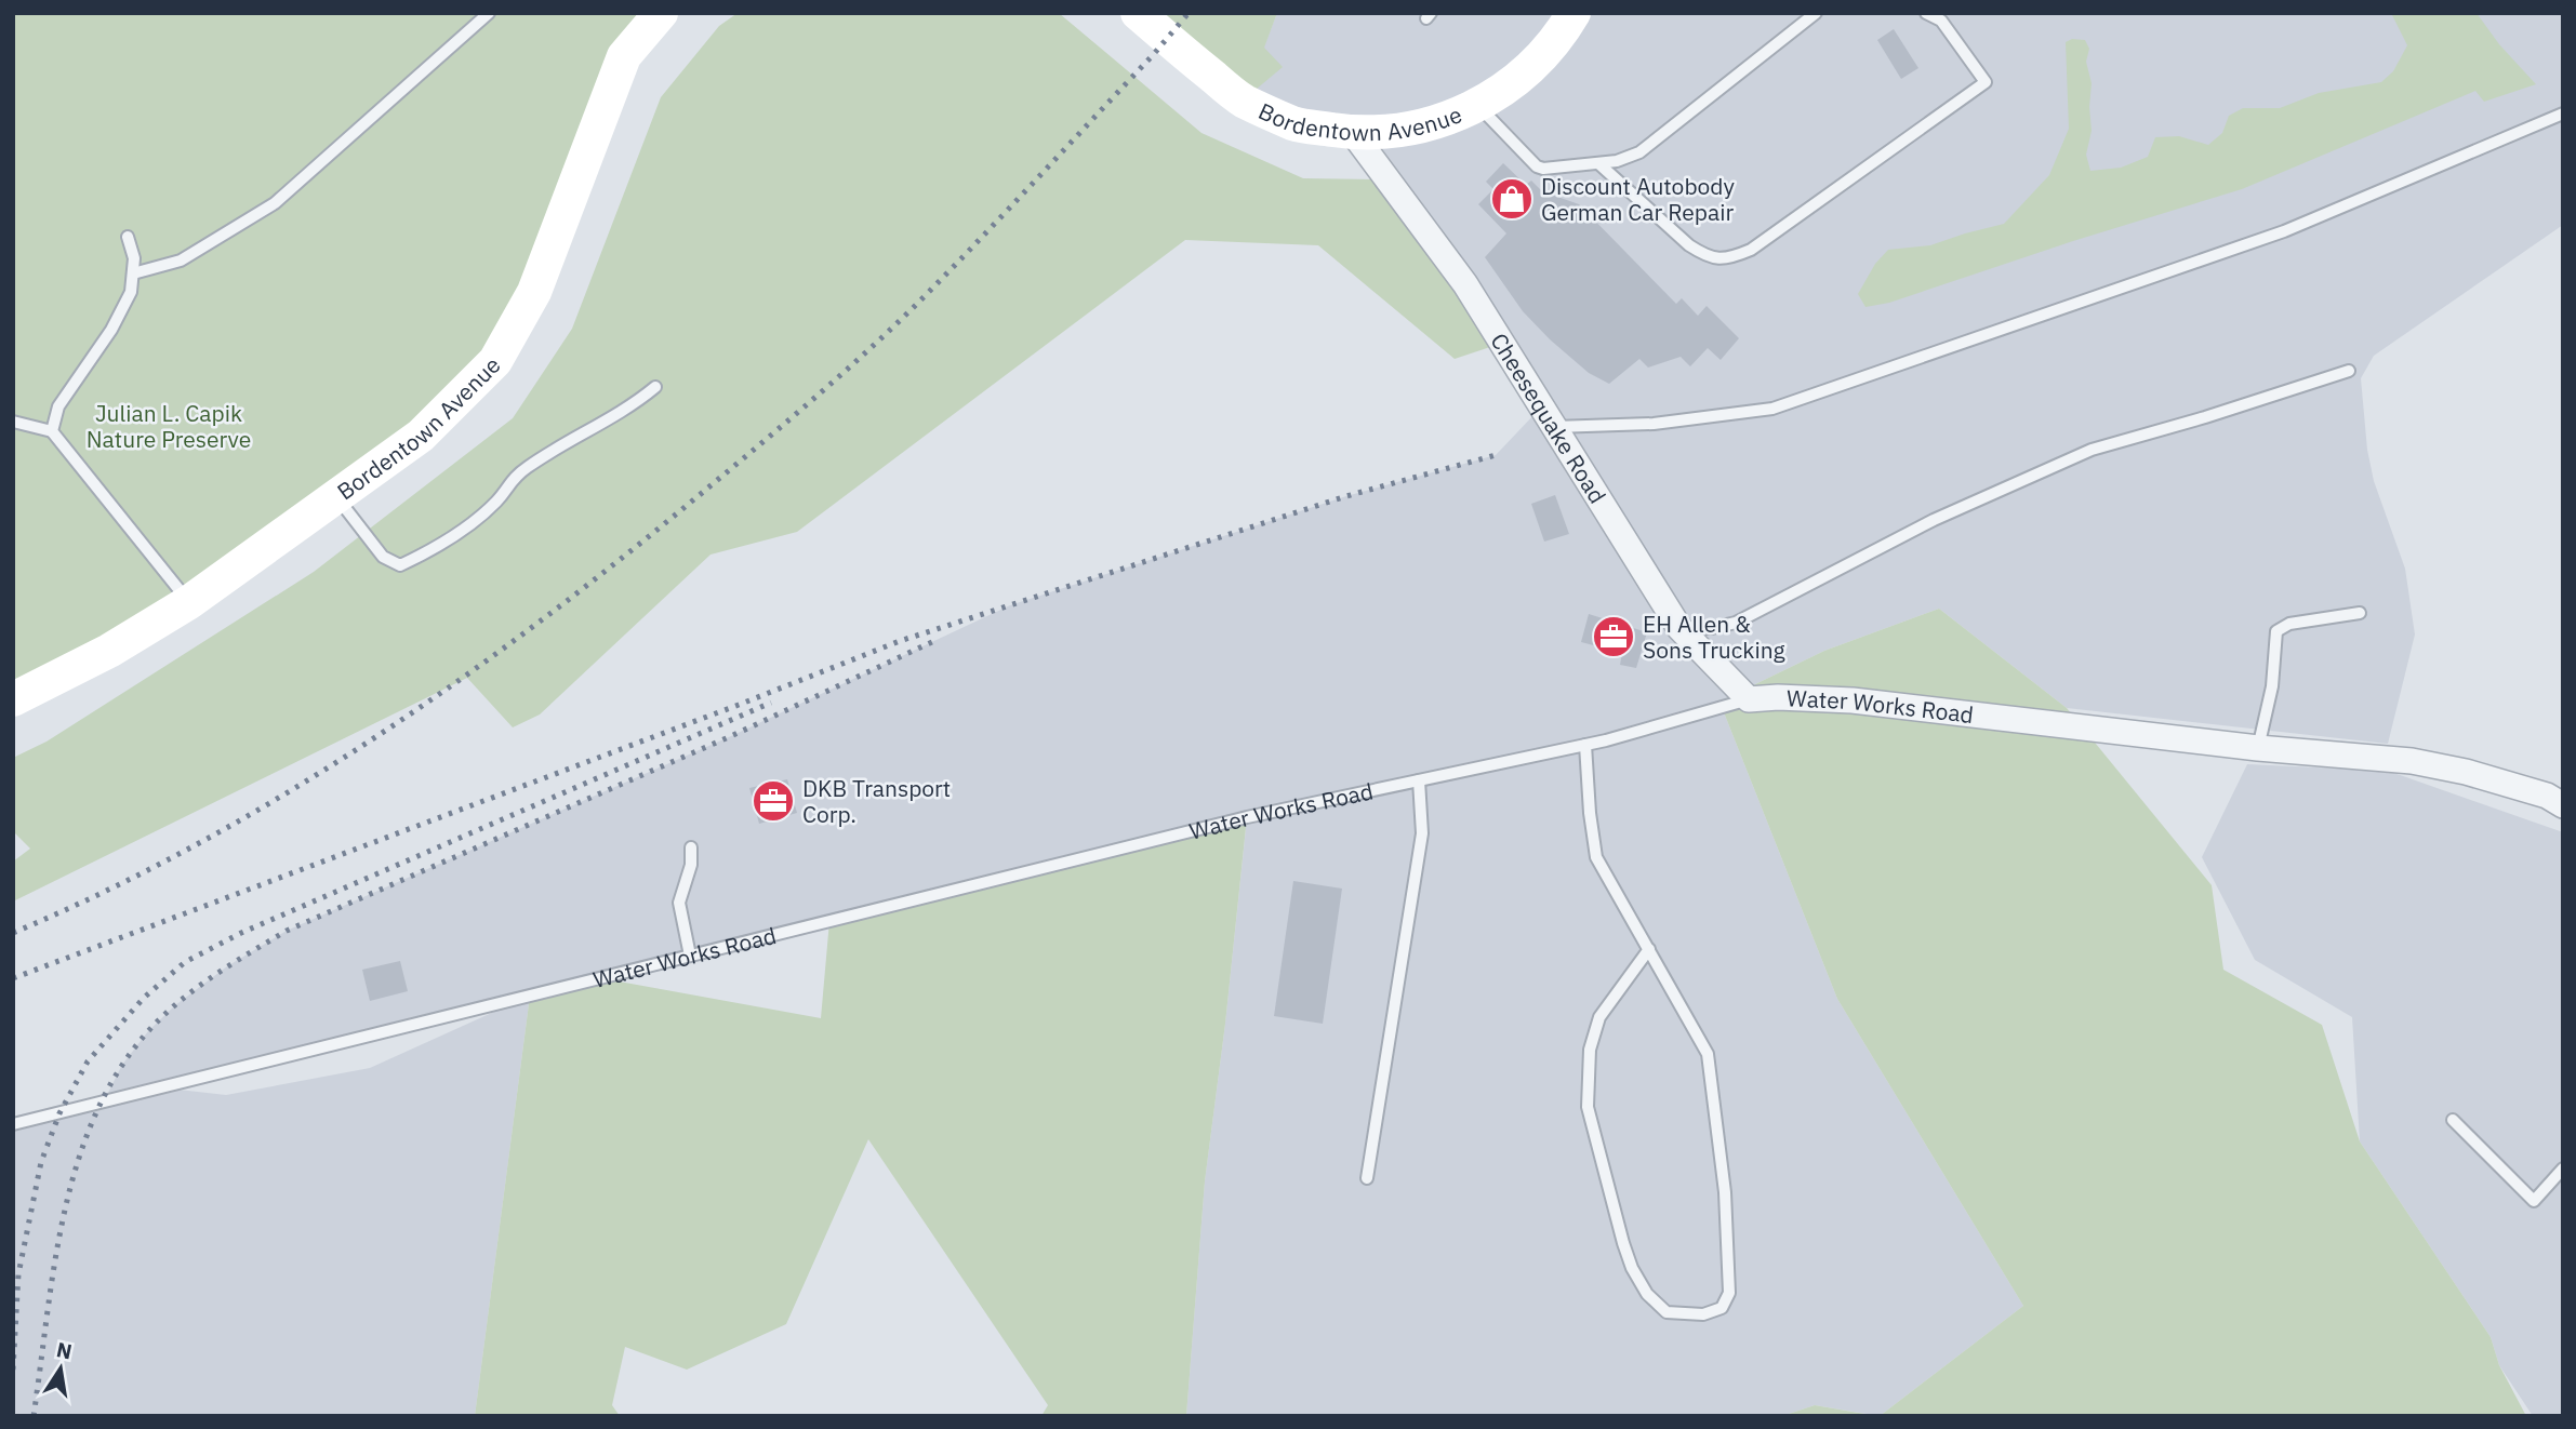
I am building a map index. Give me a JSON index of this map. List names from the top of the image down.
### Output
{
  "streets": {
    "main road": ["Bordentown Avenue"],
    "street": ["Cheesequake Road", "Water Works Road"]
  },
  "crossings": [
    ["Bordentown Avenue", "Cheesequake Road"],
    ["Cheesequake Road", "Water Works Road"]
  ],
  "parks": ["Julian L. Capik Nature Preserve"],
  "places": {
    "shop": ["Discount Autobody German Car Repair"],
    "office": ["EH Allen & Sons Trucking", "DKB Transport Corp."]
  },
  "north": "top"
}
